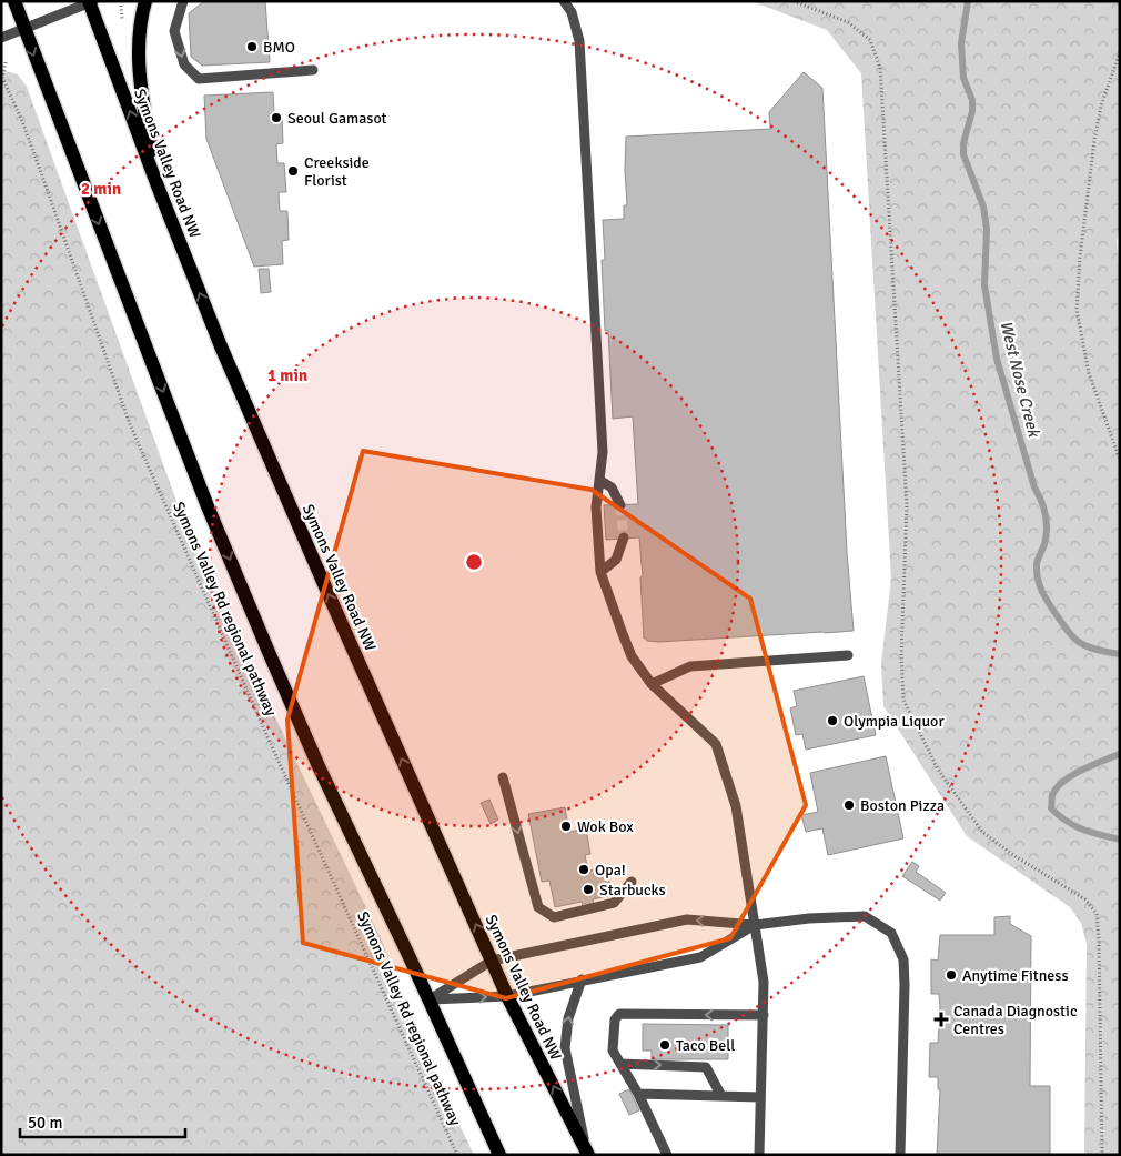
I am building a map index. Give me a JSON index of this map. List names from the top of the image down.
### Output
{
  "streets": {
    "main road": ["Symons Valley Road NW"],
    "path": ["Symons Valley Rd regional pathway"]
  },
  "water": ["West Nose Creek"],
  "places": {
    "other": [
      "BMO",
      "Seoul Gamasot",
      "Creekside Florist",
      "Olympia Liquor",
      "Boston Pizza",
      "Wok Box",
      "Opa!",
      "Starbucks",
      "Anytime Fitness",
      "Taco Bell"
    ],
    "health": ["Canada Diagnostic Centres"]
  },
  "scale_bar": "50 m",
  "rings": ["2 min", "1 min"]
}
